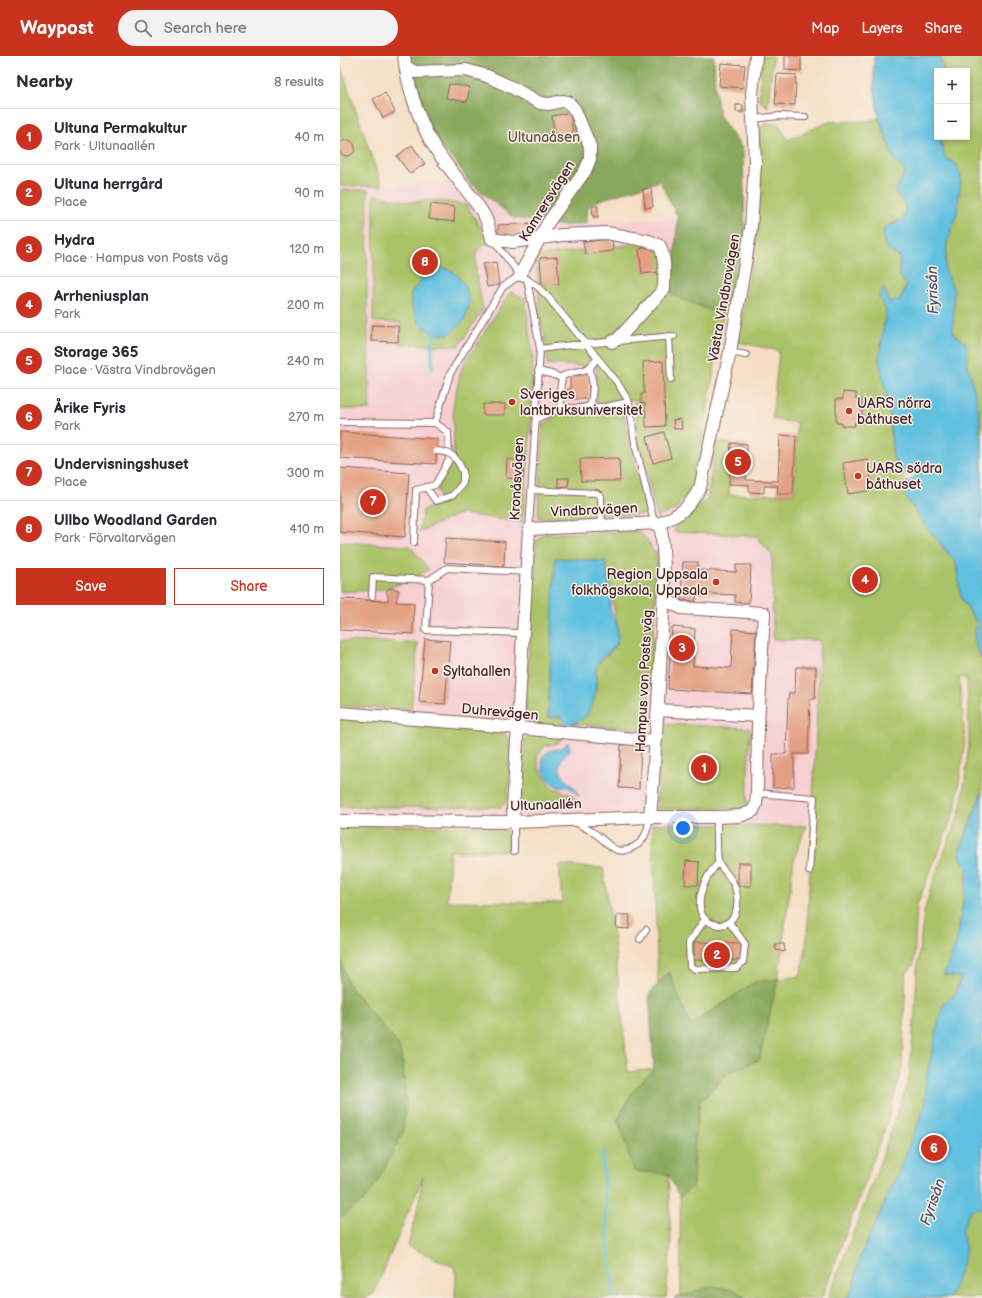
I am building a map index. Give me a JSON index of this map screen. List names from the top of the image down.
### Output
{
  "streets": {
    "street": [
      "Kamrersvägen",
      "Västra Vindbrovägen",
      "Kronåsvägen",
      "Vindbrovägen",
      "Hampus von Posts väg",
      "Duhrevägen",
      "Ultunaallén"
    ]
  },
  "crossings": [
    ["Kamrersvägen", "Kronåsvägen"],
    ["Kamrersvägen", "Hampus von Posts väg"],
    ["Västra Vindbrovägen", "Vindbrovägen"],
    ["Västra Vindbrovägen", "Hampus von Posts väg"],
    ["Kronåsvägen", "Vindbrovägen"],
    ["Kronåsvägen", "Hampus von Posts väg"],
    ["Kronåsvägen", "Duhrevägen"],
    ["Kronåsvägen", "Ultunaallén"],
    ["Vindbrovägen", "Hampus von Posts väg"],
    ["Hampus von Posts väg", "Duhrevägen"],
    ["Hampus von Posts väg", "Ultunaallén"]
  ],
  "water": ["Fyrisån"],
  "parks": ["Ultunaåsen"],
  "places": [
    "Sveriges lantbruksuniversitet",
    "UARS nörra båthuset",
    "UARS södra båthuset",
    "Region Uppsala folkhögskola, Uppsala",
    "Syltahallen"
  ],
  "page": {
    "header": "Waypost",
    "search": "Search here",
    "nav": ["Map", "Layers", "Share"],
    "heading": ["Nearby", "8 results"],
    "map_buttons": ["+", "−"],
    "list": [
      {
        "mark": "1",
        "name": "Ultuna Permakultur",
        "note": "Park · Ultunaallén",
        "value": "40 m"
      },
      {
        "mark": "2",
        "name": "Ultuna herrgård",
        "note": "Place",
        "value": "90 m"
      },
      {
        "mark": "3",
        "name": "Hydra",
        "note": "Place · Hampus von Posts väg",
        "value": "120 m"
      },
      {
        "mark": "4",
        "name": "Arrheniusplan",
        "note": "Park",
        "value": "200 m"
      },
      {
        "mark": "5",
        "name": "Storage 365",
        "note": "Place · Västra Vindbrovägen",
        "value": "240 m"
      },
      {
        "mark": "6",
        "name": "Årike Fyris",
        "note": "Park",
        "value": "270 m"
      },
      {
        "mark": "7",
        "name": "Undervisningshuset",
        "note": "Place",
        "value": "300 m"
      },
      {
        "mark": "8",
        "name": "Ullbo Woodland Garden",
        "note": "Park · Förvaltarvägen",
        "value": "410 m"
      }
    ],
    "pins": [
      "8",
      "5",
      "7",
      "4",
      "3",
      "1",
      "2",
      "6"
    ],
    "buttons": ["Save", "Share"]
  }
}
